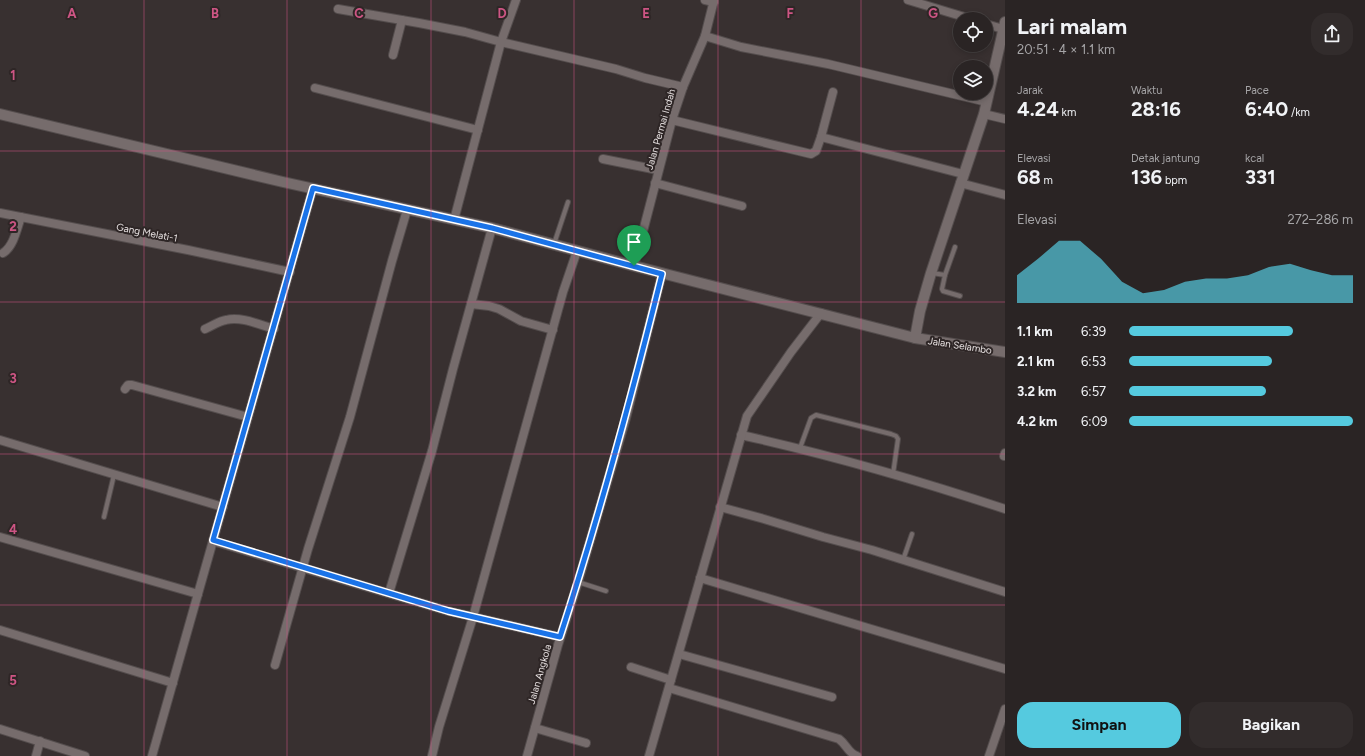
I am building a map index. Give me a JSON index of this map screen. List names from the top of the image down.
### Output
{
  "streets": {
    "street": [
      "Jalan Permai Indah",
      "Gang Melati-1",
      "Jalan Selambo",
      "Jalan Angkola"
    ]
  },
  "crossings": [
    ["Jalan Permai Indah", "Jalan Selambo"],
    ["Jalan Selambo", "Jalan Angkola"]
  ],
  "page": {
    "heading": ["Lari malam", "20:51 · 4 × 1.1 km"],
    "stats": [
      ["Jarak", "4.24 km"],
      ["Waktu", "28:16"],
      ["Pace", "6:40 /km"],
      ["Elevasi", "68 m"],
      ["Detak jantung", "136 bpm"],
      ["kcal", "331"]
    ],
    "chart": ["Elevasi", "272–286 m"],
    "list": [
      {
        "name": "1.1 km",
        "note": "6:39"
      },
      {
        "name": "2.1 km",
        "note": "6:53"
      },
      {
        "name": "3.2 km",
        "note": "6:57"
      },
      {
        "name": "4.2 km",
        "note": "6:09"
      }
    ],
    "buttons": ["Simpan", "Bagikan"]
  },
  "grid": {
    "columns": [
      "A",
      "B",
      "C",
      "D",
      "E",
      "F",
      "G"
    ],
    "rows": [
      "1",
      "2",
      "3",
      "4",
      "5"
    ]
  }
}
